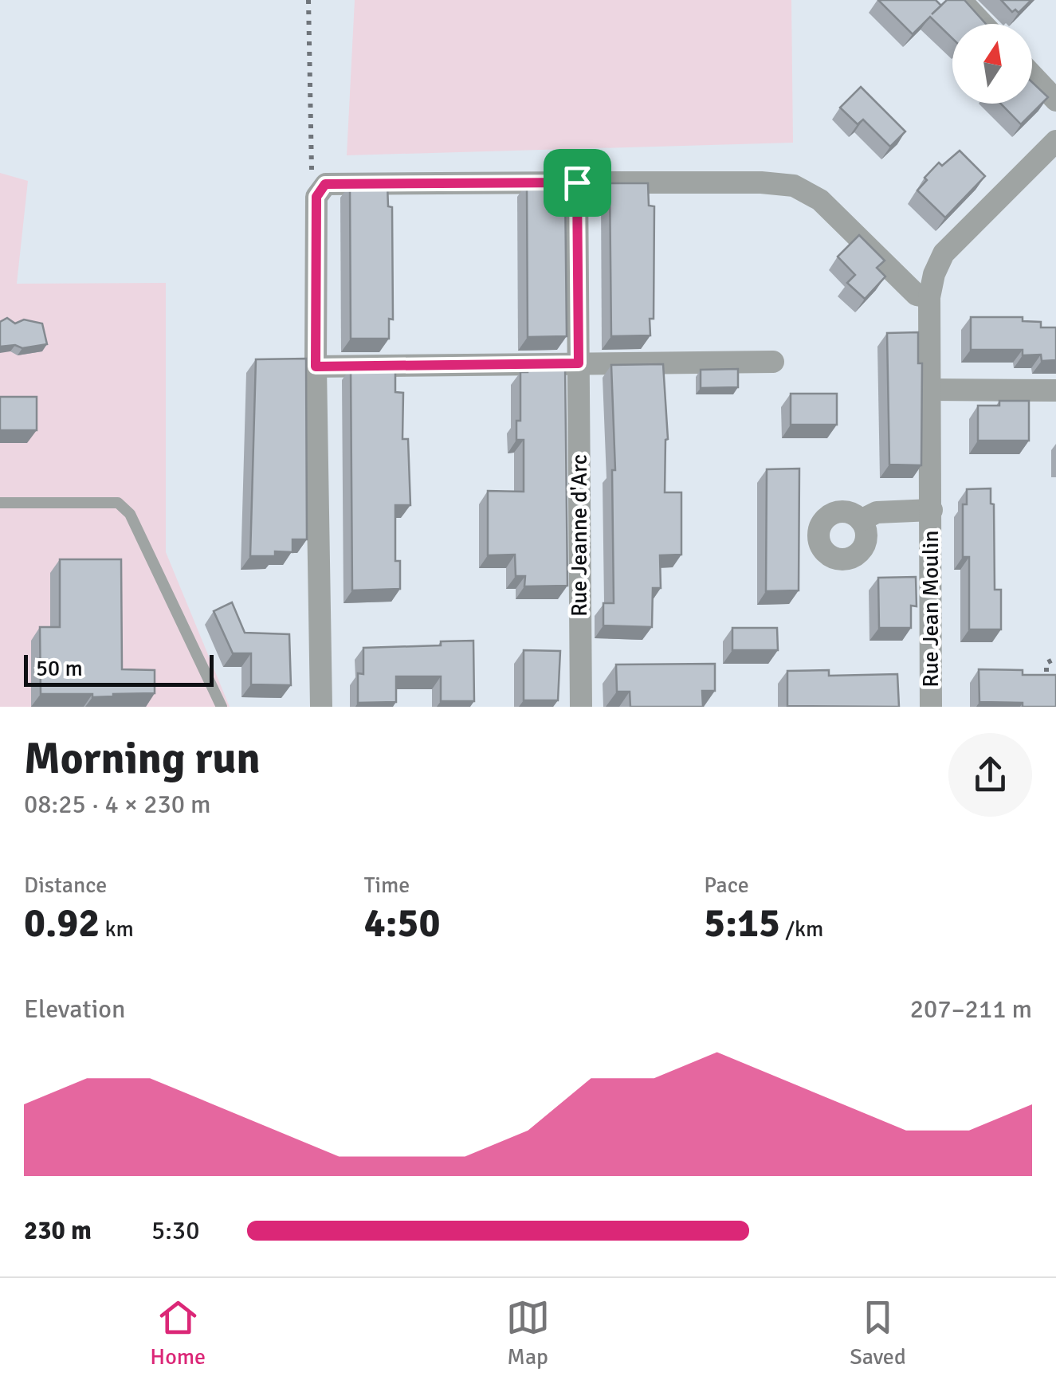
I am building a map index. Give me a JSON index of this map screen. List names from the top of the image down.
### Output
{
  "streets": {
    "street": ["Rue Jeanne d'Arc", "Rue Jean Moulin"]
  },
  "scale_bar": "50 m",
  "north": "top",
  "page": {
    "scale": "50 m",
    "heading": ["Morning run", "08:25 · 4 × 230 m"],
    "stats": [
      ["Distance", "0.92 km"],
      ["Time", "4:50"],
      ["Pace", "5:15 /km"]
    ],
    "chart": ["Elevation", "207–211 m"],
    "list": [
      {
        "name": "230 m",
        "note": "5:30"
      }
    ],
    "tabs": ["Home", "Map", "Saved"]
  }
}
